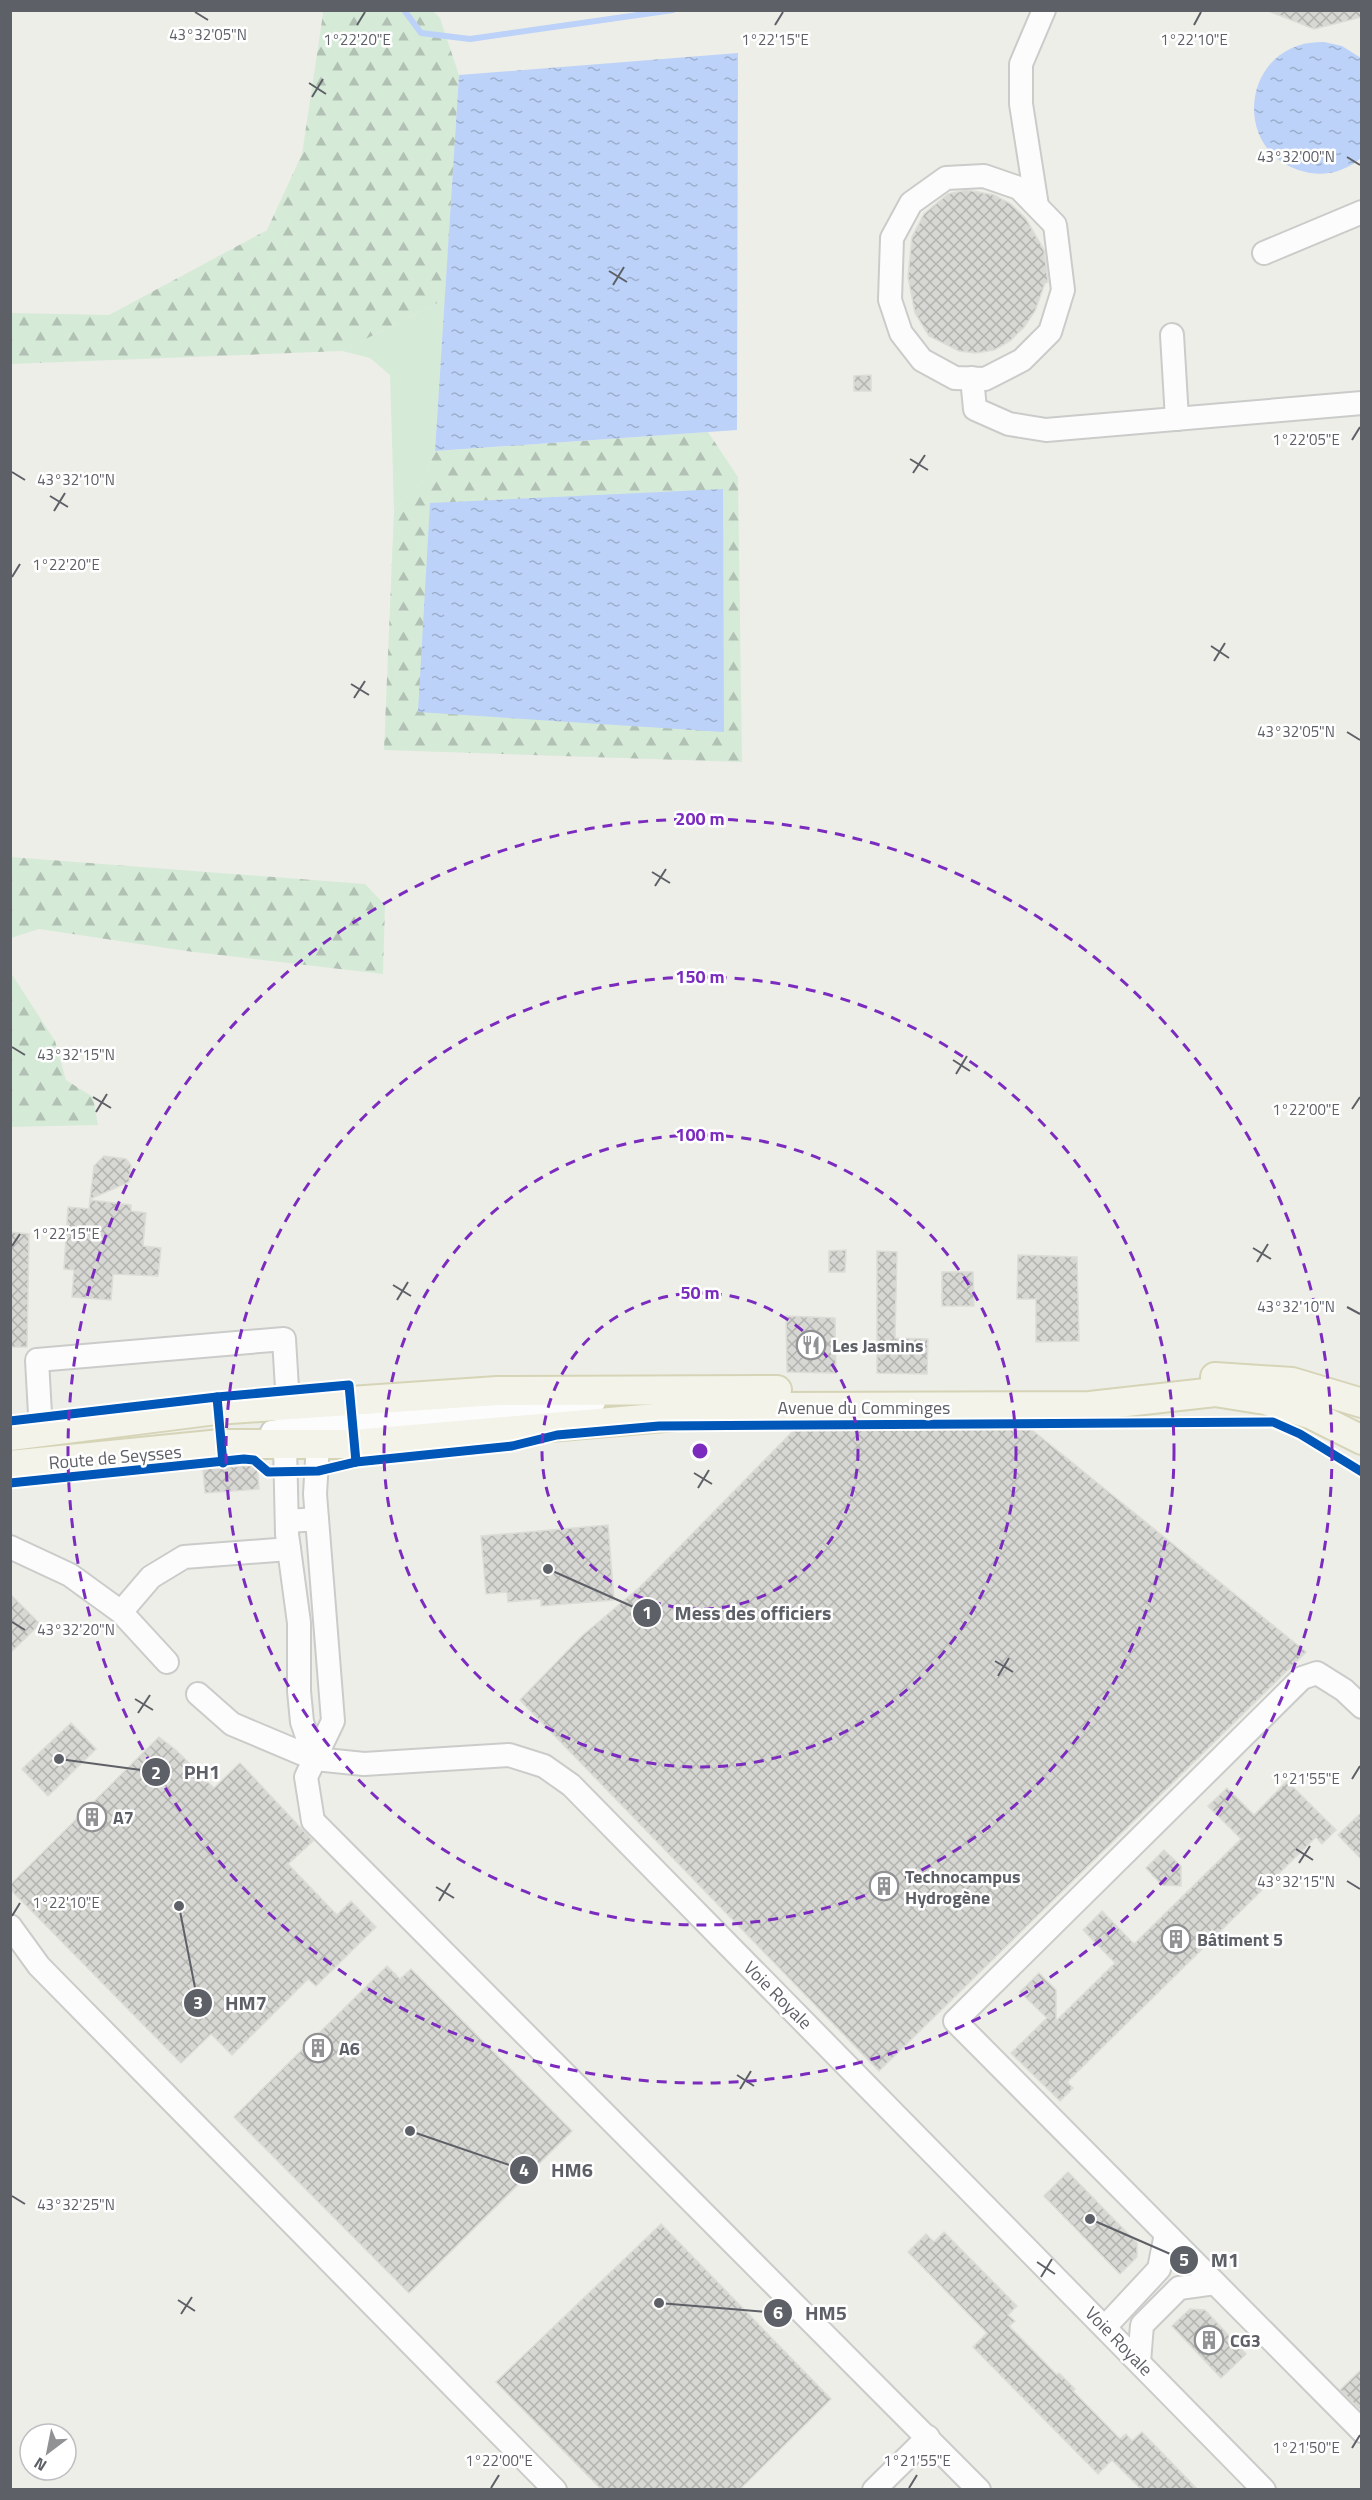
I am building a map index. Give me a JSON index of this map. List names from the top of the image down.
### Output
{
  "streets": {
    "main road": ["Avenue du Comminges", "Route de Seysses"],
    "lane": ["Voie Royale"]
  },
  "crossings": [
    ["Avenue du Comminges", "Route de Seysses"]
  ],
  "places": {
    "restaurant": ["Les Jasmins"],
    "other": [
      "Mess des officiers",
      "PH1",
      "HM7",
      "HM6",
      "M1",
      "HM5"
    ],
    "building": [
      "A7",
      "Technocampus Hydrogène",
      "Bâtiment 5",
      "A6",
      "CG3"
    ]
  },
  "north": "bottom left",
  "coordinates": [
    "43°32'05\"N",
    "1°22'20\"E",
    "1°22'15\"E",
    "1°22'10\"E",
    "43°32'00\"N",
    "1°22'05\"E",
    "43°32'10\"N",
    "43°32'15\"N",
    "1°22'00\"E",
    "43°32'20\"N",
    "1°21'55\"E",
    "43°32'25\"N",
    "1°21'50\"E"
  ],
  "rings": [
    "200 m",
    "150 m",
    "100 m",
    "50 m"
  ]
}
